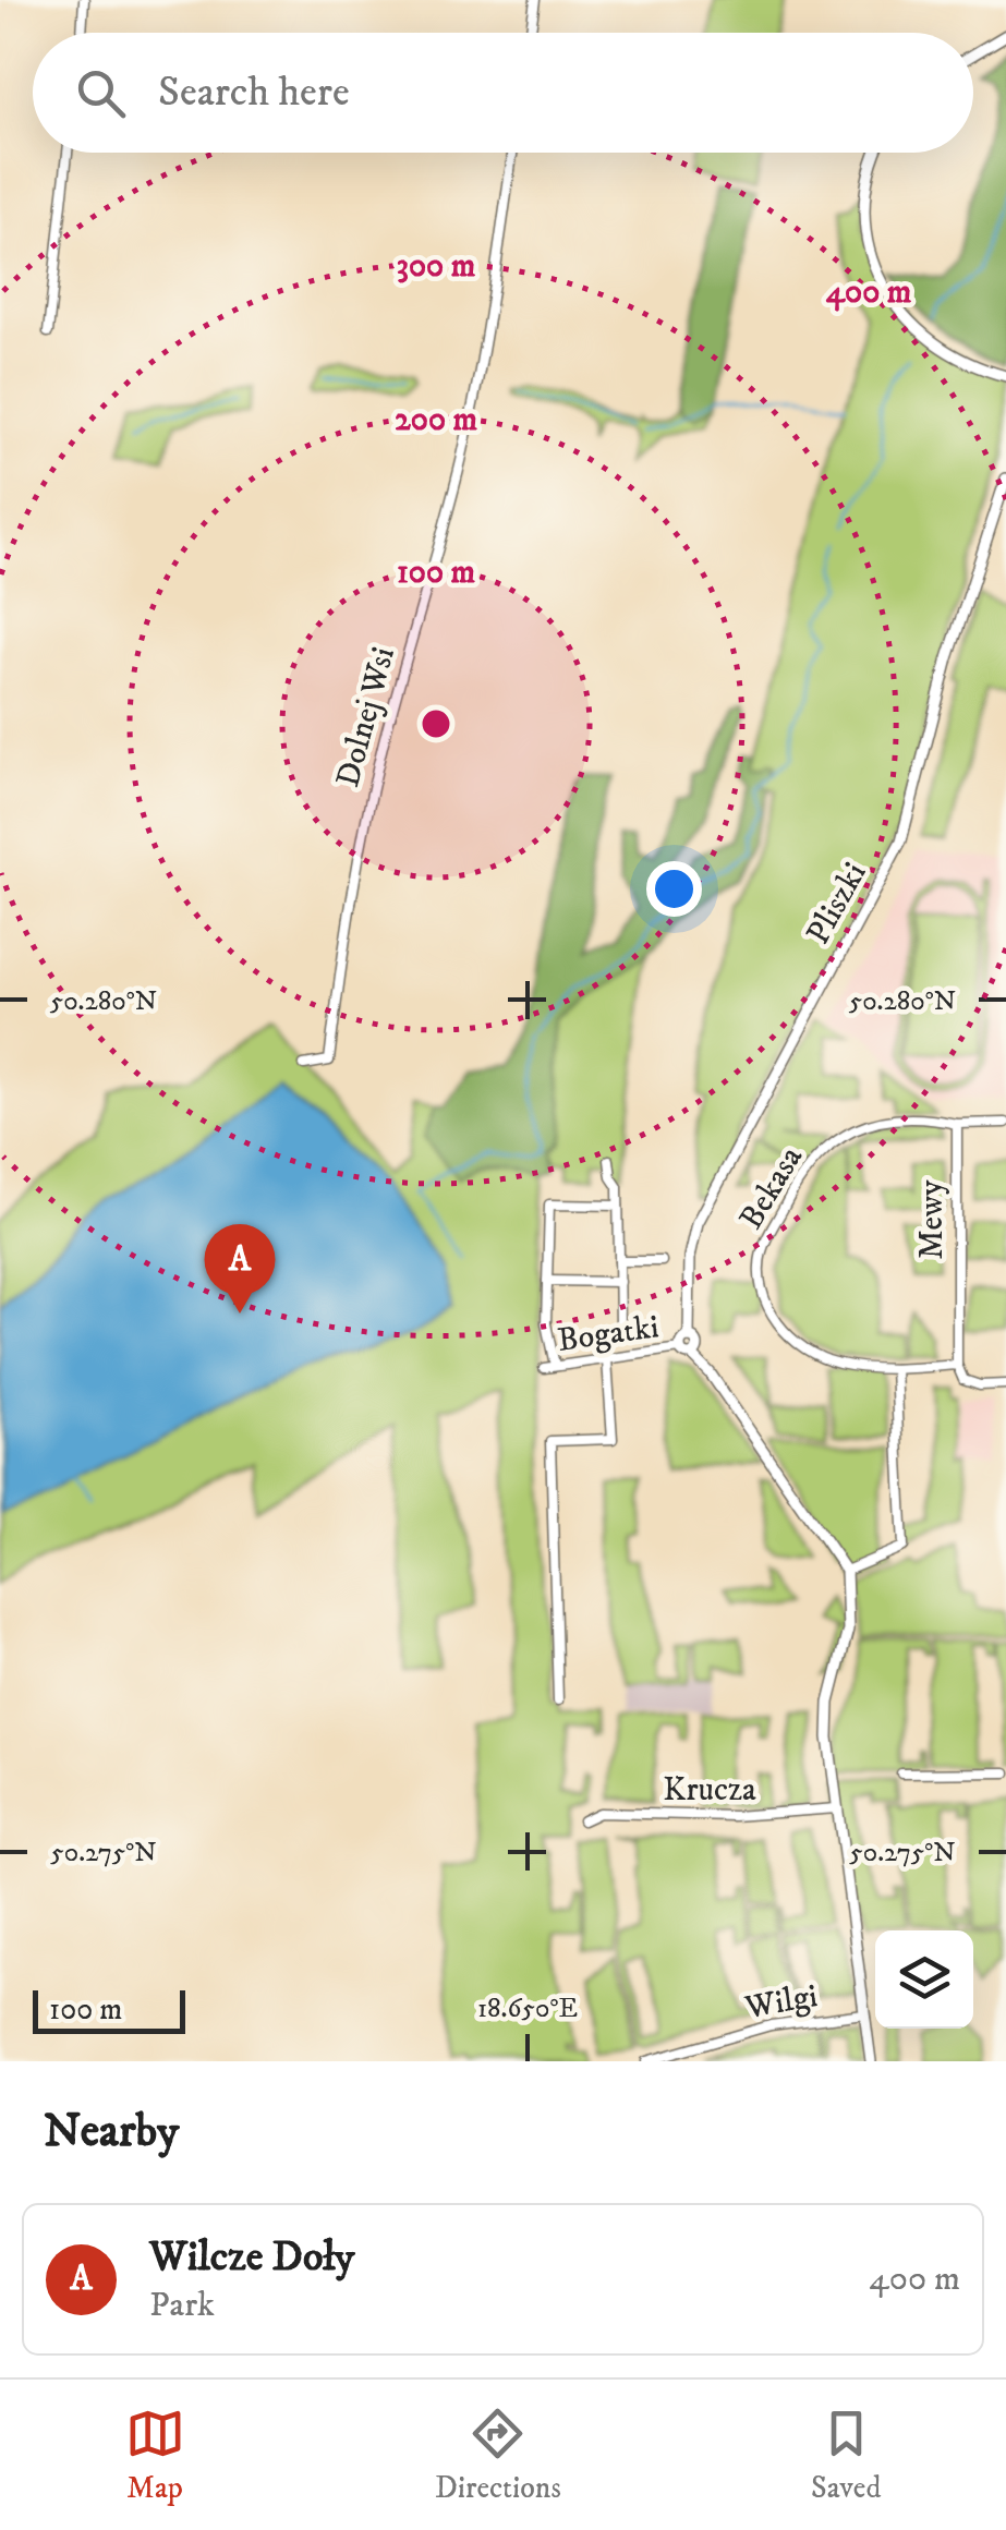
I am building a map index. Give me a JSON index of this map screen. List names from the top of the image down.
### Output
{
  "streets": {
    "street": [
      "Dolnej Wsi",
      "Pliszki",
      "Bekasa",
      "Mewy",
      "Bogatki",
      "Krucza",
      "Wilgi"
    ]
  },
  "crossings": [
    ["Pliszki", "Bogatki"],
    ["Bekasa", "Mewy"]
  ],
  "scale_bar": "100 m",
  "page": {
    "search": "Search here",
    "pins": "A",
    "scale": "100 m",
    "heading": "Nearby",
    "list": [
      {
        "mark": "A",
        "name": "Wilcze Doły",
        "note": "Park",
        "value": "400 m"
      }
    ],
    "nav": ["Map", "Directions", "Saved"]
  },
  "coordinates": ["50.280°N", "50.275°N", "18.650°E"],
  "rings": [
    "300 m",
    "400 m",
    "200 m",
    "100 m"
  ]
}
